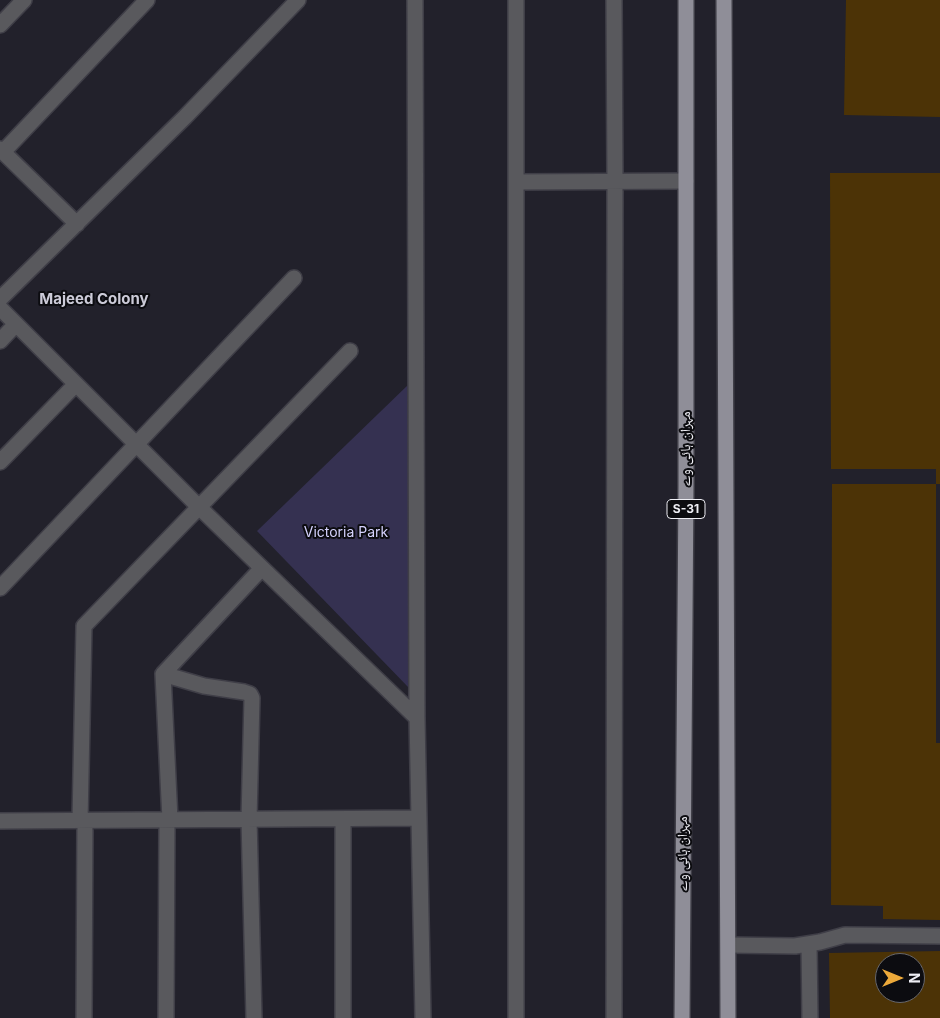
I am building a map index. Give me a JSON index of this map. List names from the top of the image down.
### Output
{
  "streets": {
    "main road": ["مہران ہائی وے", "S-31"]
  },
  "districts": ["Majeed Colony"],
  "parks": ["Victoria Park"],
  "north": "right"
}
